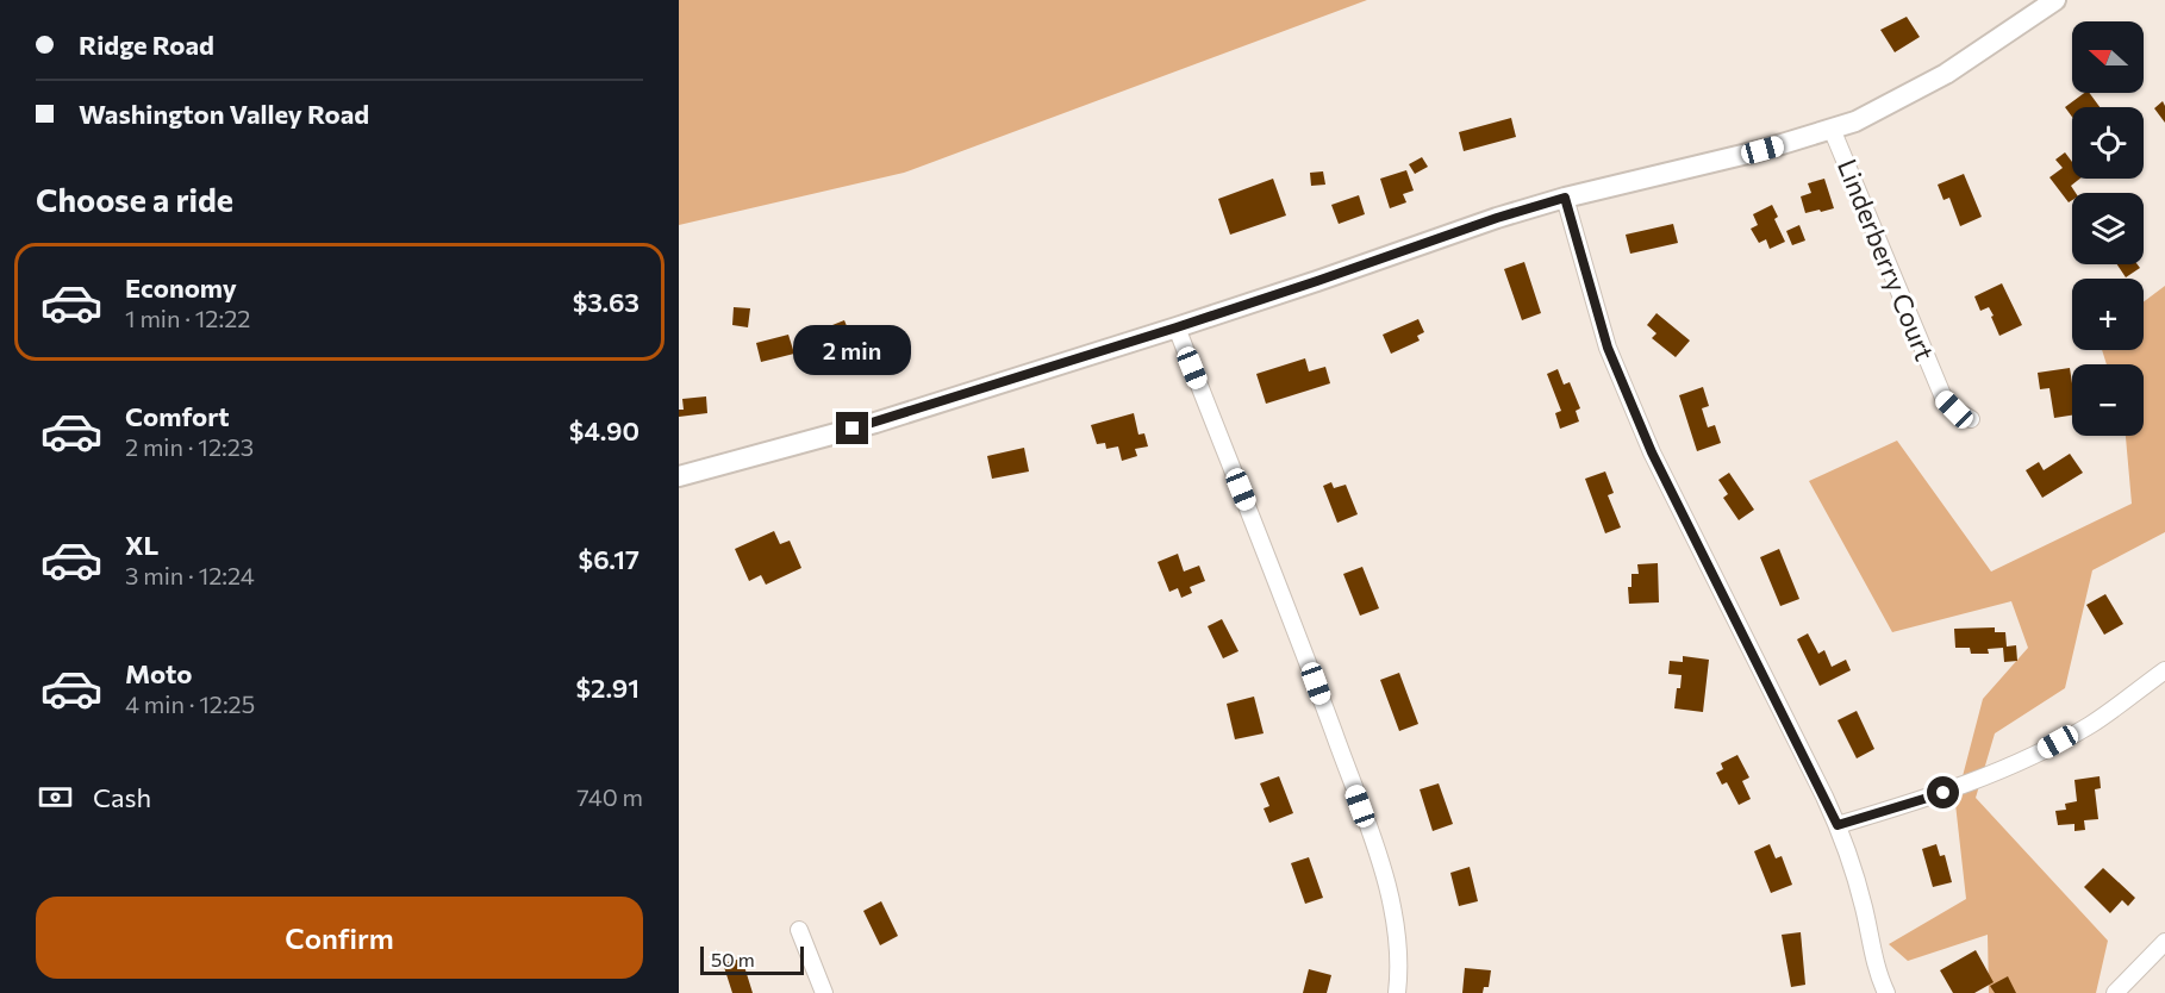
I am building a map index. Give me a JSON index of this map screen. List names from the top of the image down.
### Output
{
  "streets": {
    "street": ["Linderberry Court"]
  },
  "scale_bar": "50 m",
  "north": "left",
  "page": {
    "banner": ["Ridge Road", "Washington Valley Road"],
    "map_buttons": ["+", "−"],
    "heading": "Choose a ride",
    "list": [
      {
        "name": "Economy",
        "note": "1 min · 12:22",
        "value": "$3.63"
      },
      {
        "name": "Comfort",
        "note": "2 min · 12:23",
        "value": "$4.90"
      },
      {
        "name": "XL",
        "note": "3 min · 12:24",
        "value": "$6.17"
      },
      {
        "name": "Moto",
        "note": "4 min · 12:25",
        "value": "$2.91"
      }
    ],
    "bubble": "2 min",
    "pay": ["Cash", "740 m"],
    "buttons": "Confirm",
    "scale": "50 m"
  }
}
